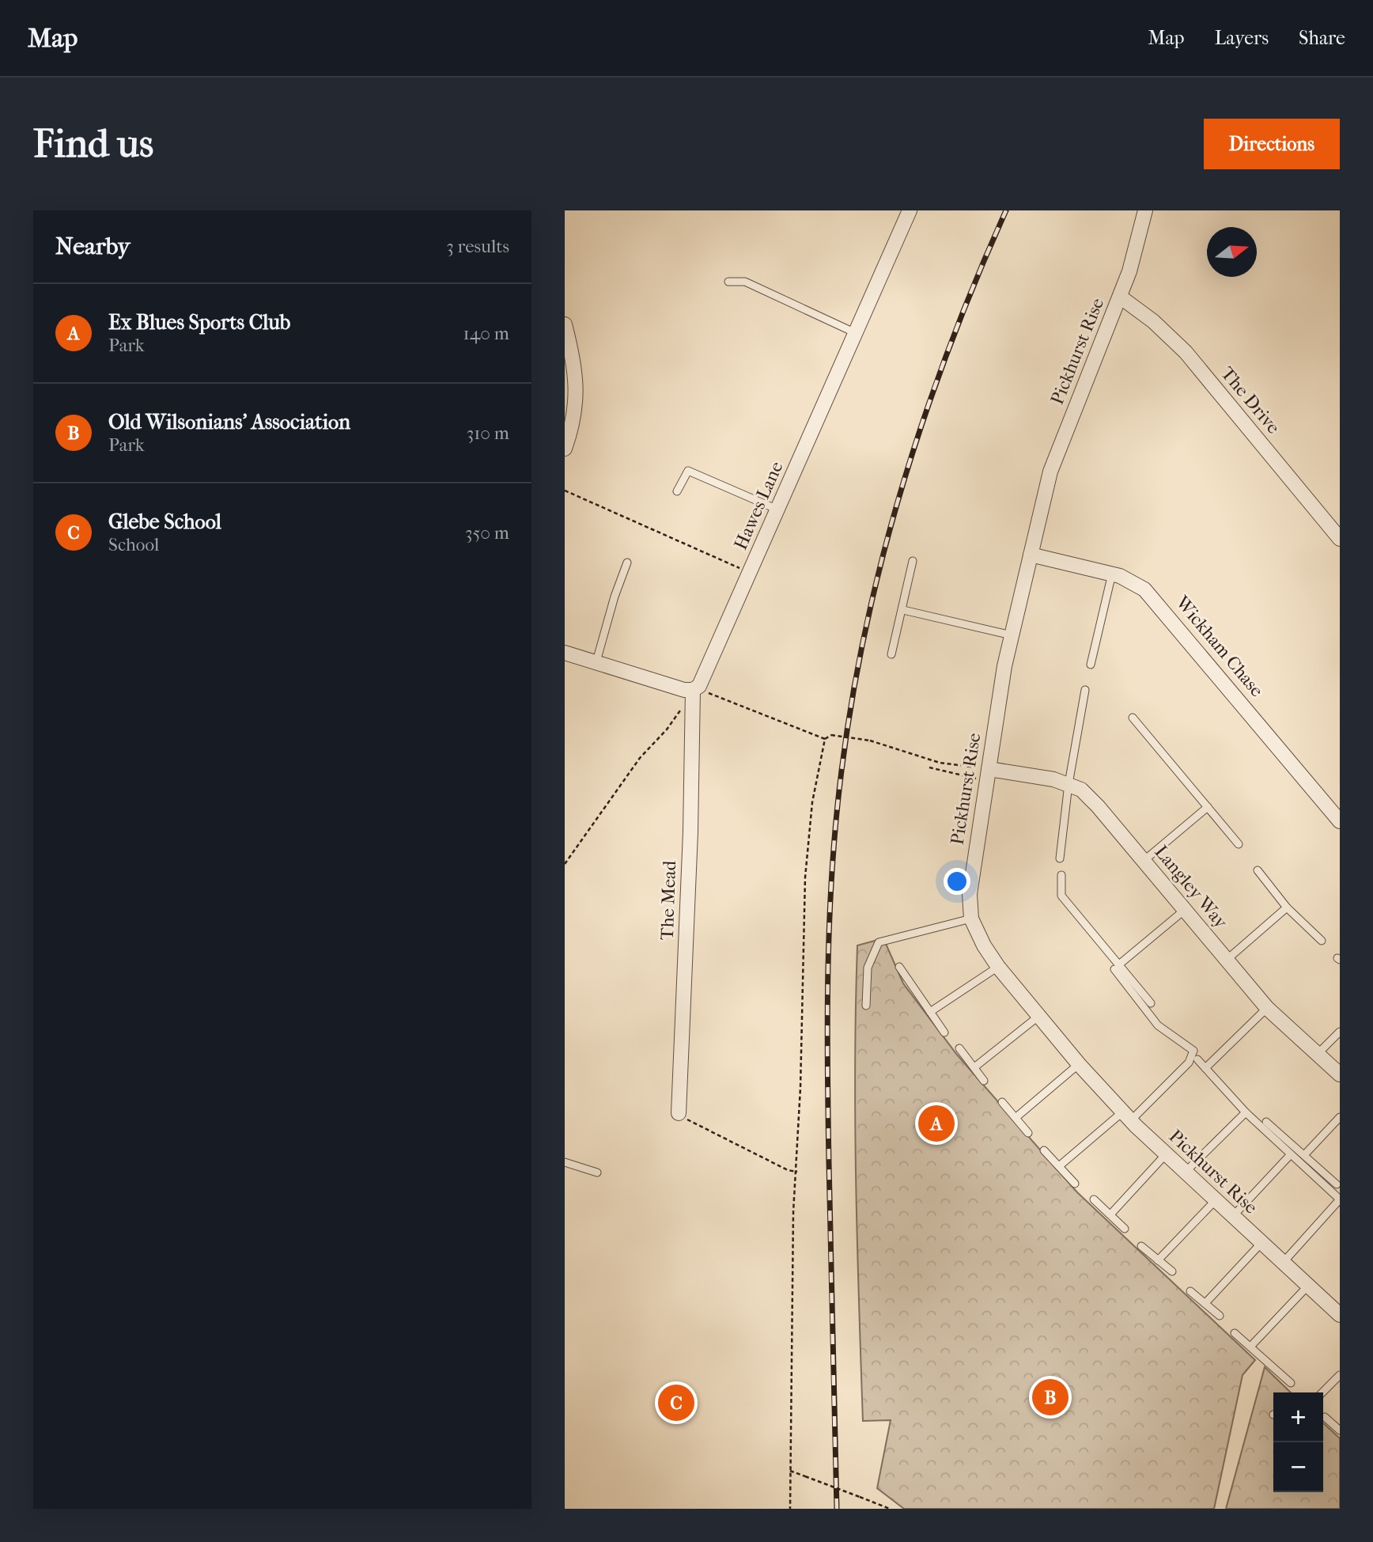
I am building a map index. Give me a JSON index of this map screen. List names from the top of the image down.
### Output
{
  "streets": {
    "street": [
      "Pickhurst Rise",
      "The Drive",
      "Hawes Lane",
      "Wickham Chase",
      "Langley Way",
      "The Mead"
    ]
  },
  "crossings": [
    ["Pickhurst Rise", "The Drive"],
    ["Pickhurst Rise", "Wickham Chase"],
    ["Pickhurst Rise", "Langley Way"],
    ["Hawes Lane", "The Mead"]
  ],
  "north": "right",
  "page": {
    "header": "Map",
    "nav": ["Map", "Layers", "Share"],
    "buttons": "Directions",
    "title": "Find us",
    "heading": ["Nearby", "3 results"],
    "list": [
      {
        "mark": "A",
        "name": "Ex Blues Sports Club",
        "note": "Park",
        "value": "140 m"
      },
      {
        "mark": "B",
        "name": "Old Wilsonians' Association",
        "note": "Park",
        "value": "310 m"
      },
      {
        "mark": "C",
        "name": "Glebe School",
        "note": "School",
        "value": "350 m"
      }
    ],
    "pins": ["A", "B", "C"],
    "map_buttons": ["+", "−"]
  }
}
